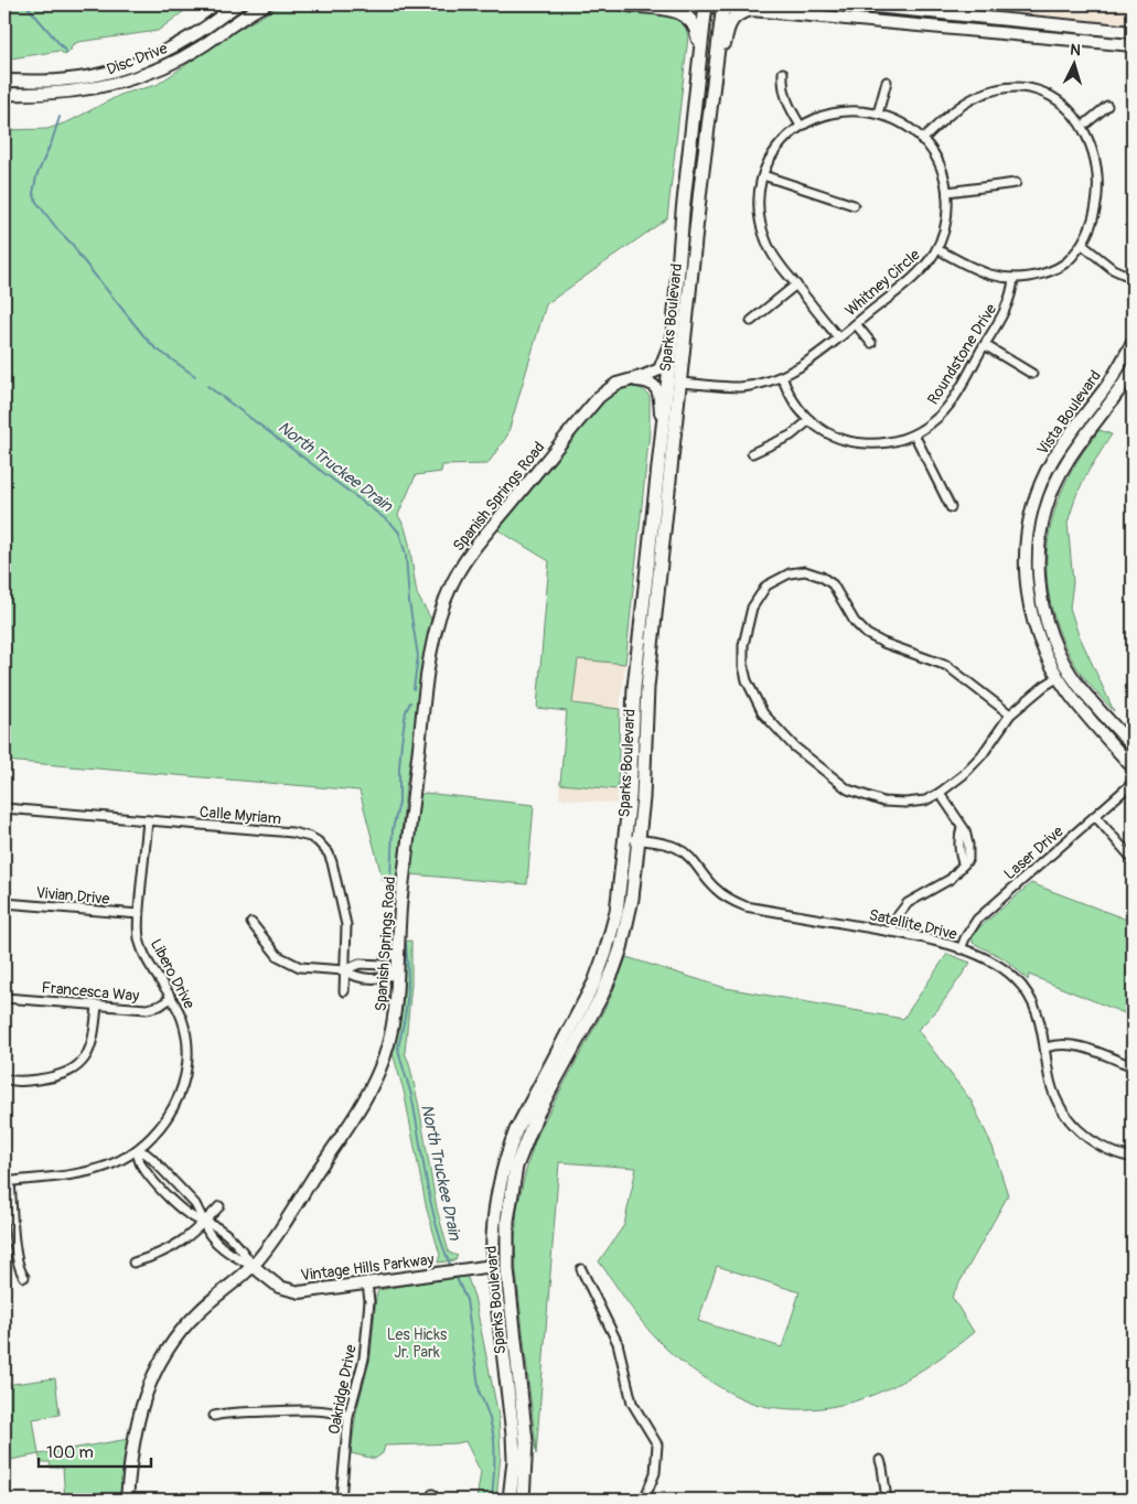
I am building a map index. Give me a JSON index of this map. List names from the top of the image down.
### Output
{
  "streets": {
    "main road": [
      "Disc Drive",
      "Sparks Boulevard",
      "Vista Boulevard",
      "Spanish Springs Road",
      "Vintage Hills Parkway"
    ],
    "street": [
      "Whitney Circle",
      "Roundstone Drive",
      "Calle Myriam",
      "Laser Drive",
      "Vivian Drive",
      "Satellite Drive",
      "Libero Drive",
      "Francesca Way",
      "Oakridge Drive"
    ]
  },
  "crossings": [
    ["Whitney Circle", "Sparks Boulevard"],
    ["Whitney Circle", "Roundstone Drive"],
    ["Sparks Boulevard", "Spanish Springs Road"],
    ["Sparks Boulevard", "Satellite Drive"],
    ["Sparks Boulevard", "Vintage Hills Parkway"],
    ["Spanish Springs Road", "Vintage Hills Parkway"],
    ["Calle Myriam", "Libero Drive"],
    ["Laser Drive", "Satellite Drive"],
    ["Vivian Drive", "Libero Drive"],
    ["Libero Drive", "Francesca Way"],
    ["Libero Drive", "Vintage Hills Parkway"],
    ["Vintage Hills Parkway", "Oakridge Drive"]
  ],
  "water": ["North Truckee Drain"],
  "parks": ["Les Hicks Jr. Park"],
  "scale_bar": "100 m",
  "north": "top"
}
